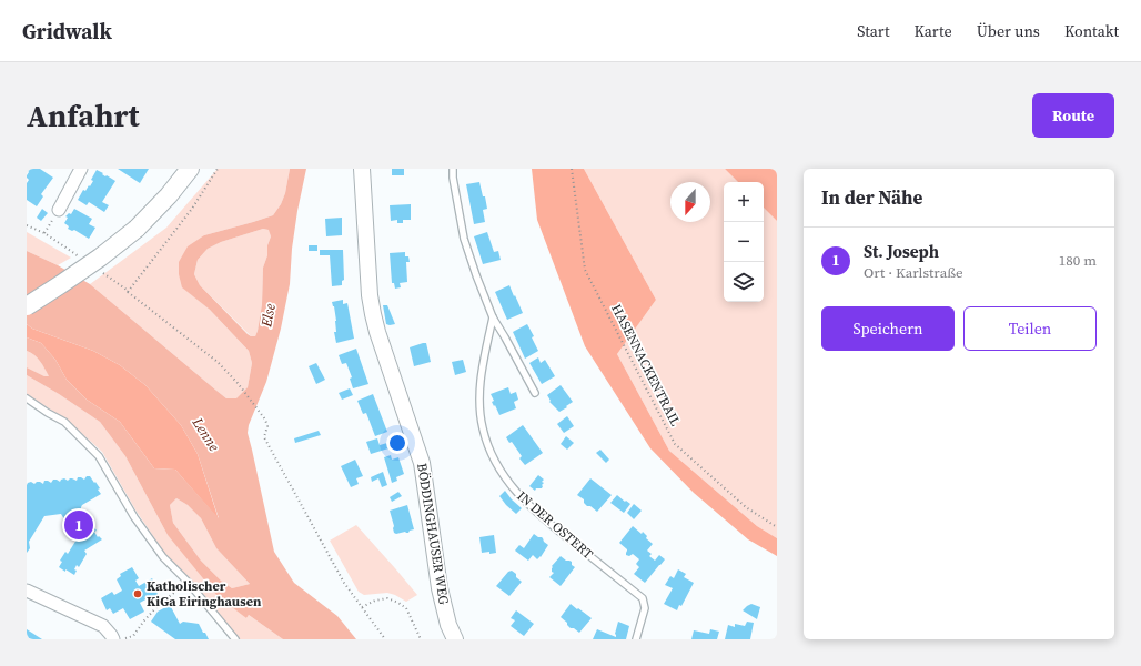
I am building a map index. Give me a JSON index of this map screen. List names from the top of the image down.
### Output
{
  "streets": {
    "street": ["BÖDDINGHAUSER WEG"],
    "lane": ["IN DER OSTERT"],
    "path": ["HASENNACKENTRAIL"]
  },
  "water": ["Else", "Lenne"],
  "places": ["Katholischer KiGa Eiringhausen"],
  "north": "bottom",
  "page": {
    "header": "Gridwalk",
    "nav": [
      "Start",
      "Karte",
      "Über uns",
      "Kontakt"
    ],
    "buttons": [
      "Route",
      ["Speichern", "Teilen"]
    ],
    "title": "Anfahrt",
    "heading": "In der Nähe",
    "map_buttons": ["+", "−"],
    "list": [
      {
        "mark": "1",
        "name": "St. Joseph",
        "note": "Ort · Karlstraße",
        "value": "180 m"
      }
    ],
    "pins": "1"
  }
}
